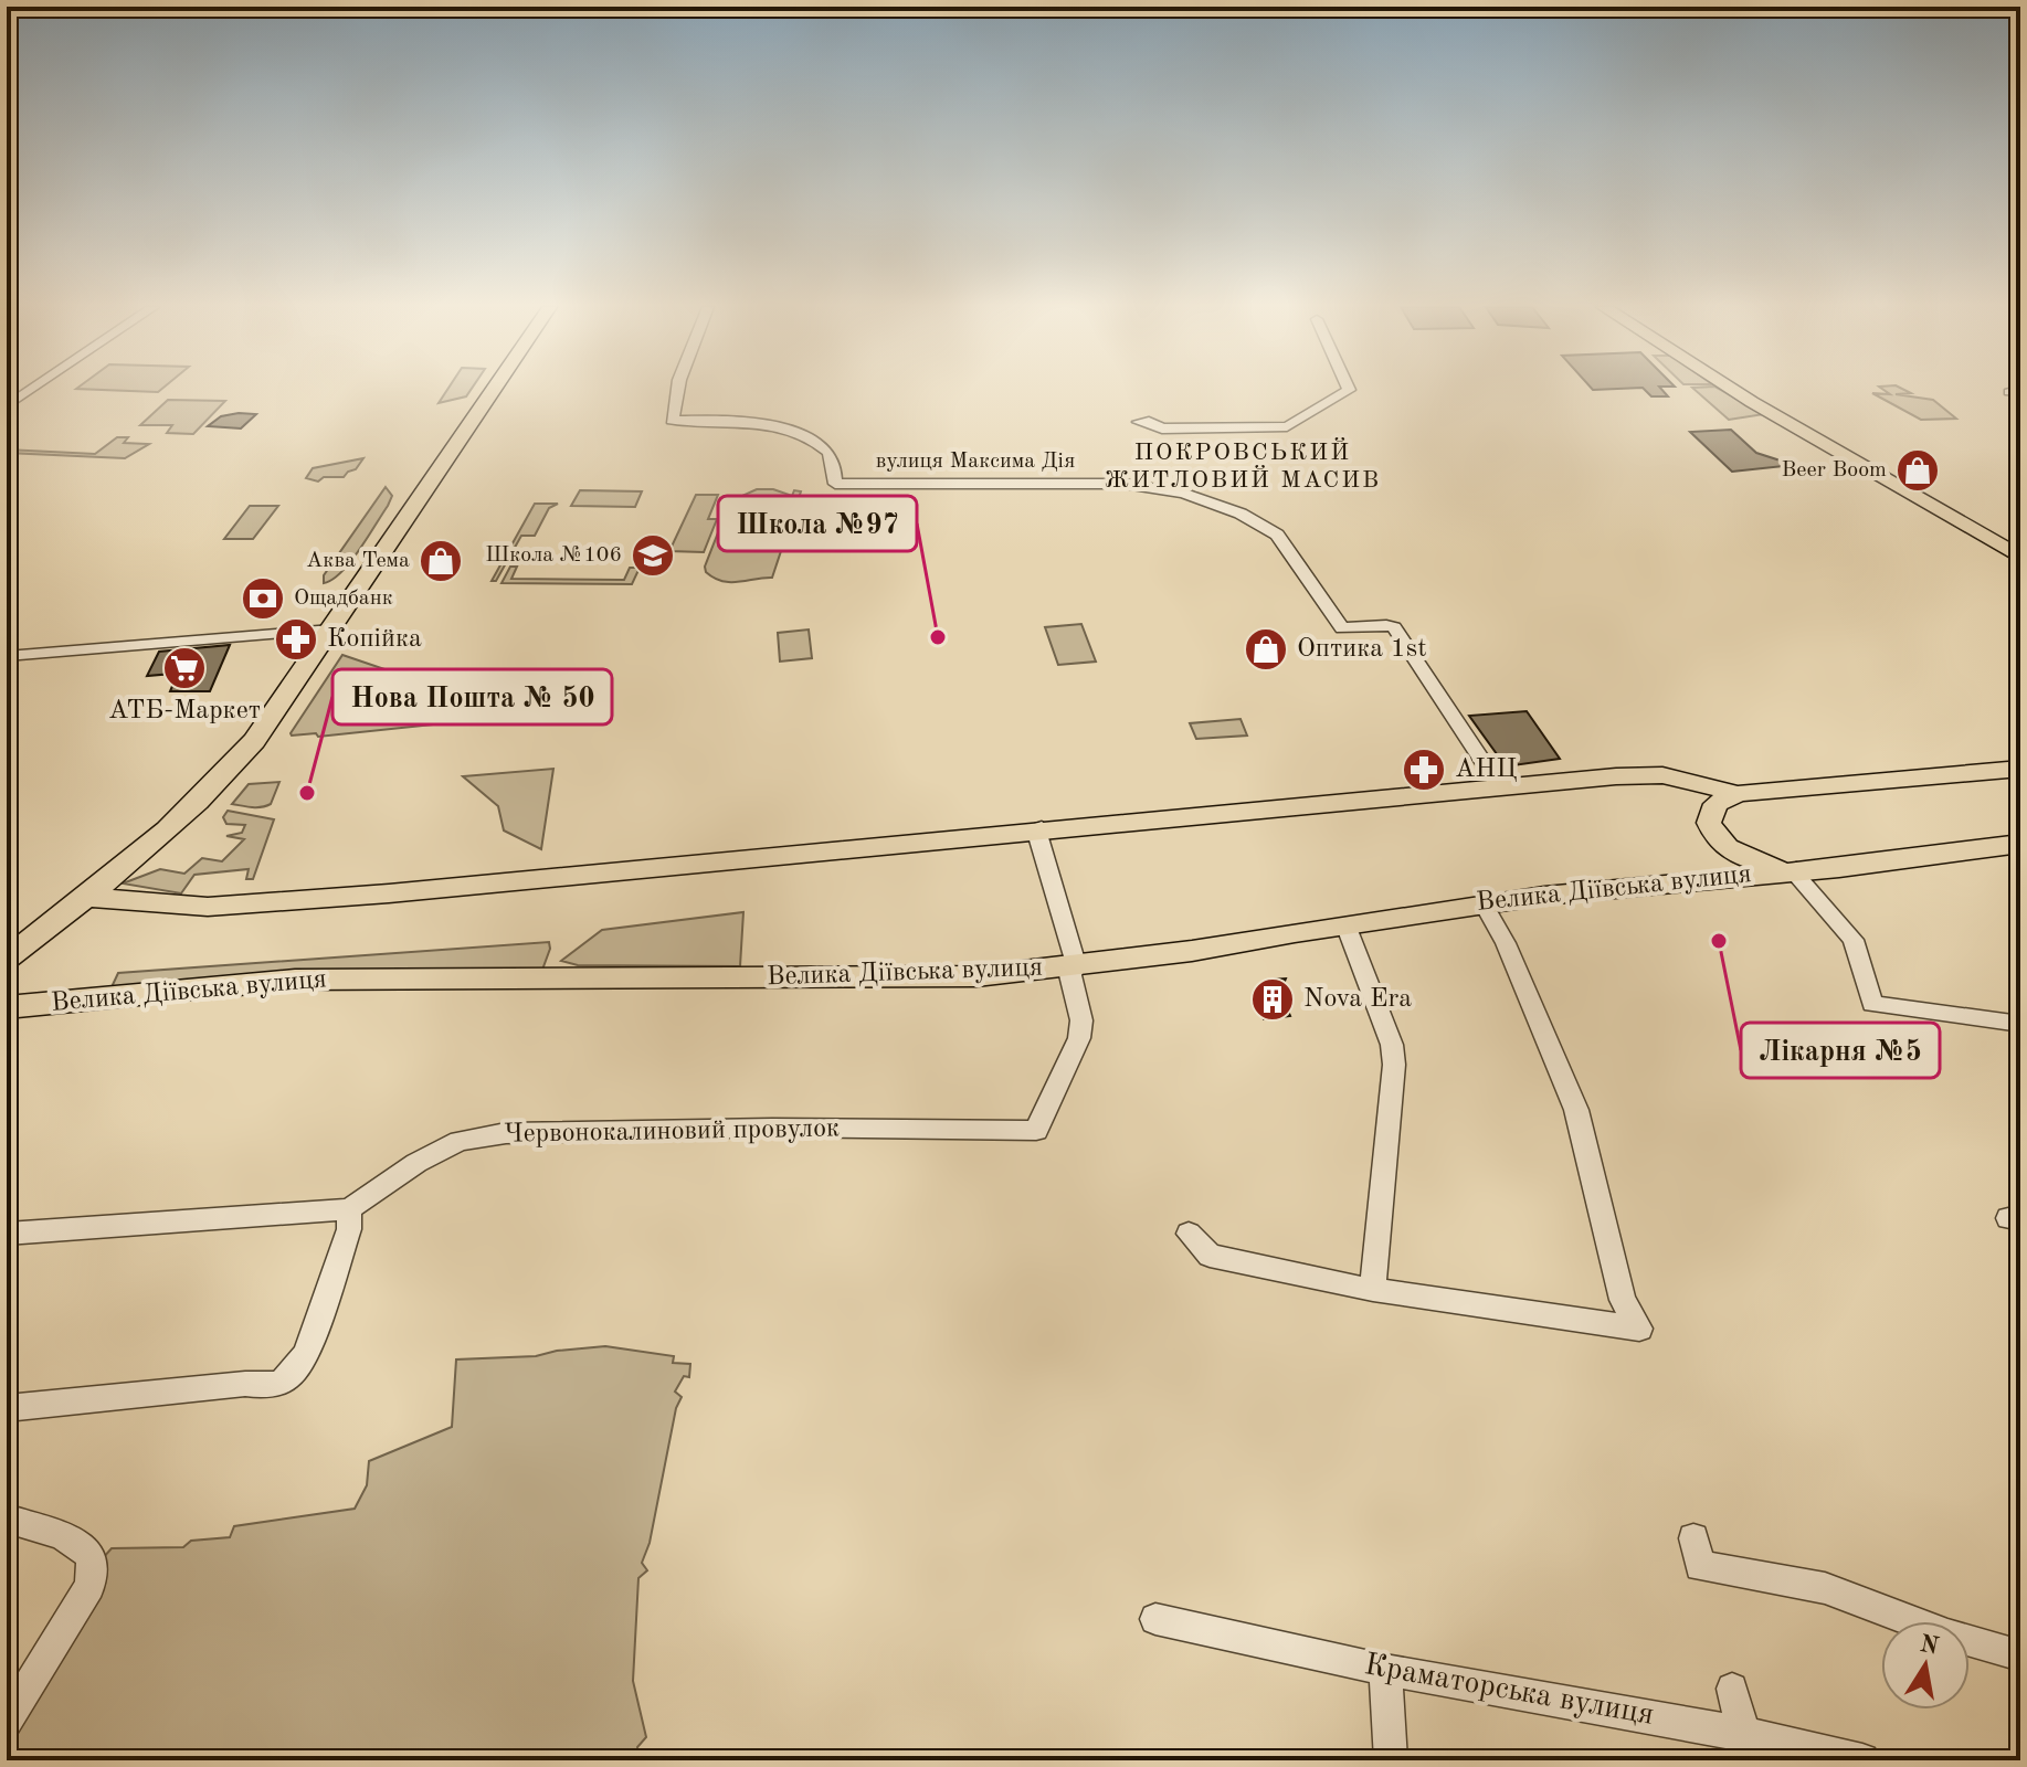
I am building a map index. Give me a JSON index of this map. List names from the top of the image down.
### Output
{
  "streets": {
    "main road": ["Велика Діївська вулиця"],
    "street": ["вулиця Максима Дія", "Червонокалиновий провулок", "Краматорська вулиця"]
  },
  "crossings": [
    ["Велика Діївська вулиця", "Червонокалиновий провулок"]
  ],
  "districts": ["ПОКРОВСЬКИЙ ЖИТЛОВИЙ МАСИВ"],
  "places": {
    "shop": ["Beer Boom", "Аква Тема", "Оптика 1st"],
    "school or university": ["Школа №106"],
    "bank": ["Ощадбанк"],
    "other": ["Школа №97", "Нова Пошта № 50", "Лікарня №5"],
    "pharmacy": ["Копійка", "АНЦ"],
    "supermarket": ["АТБ-Маркет"],
    "building": ["Nova Era"]
  },
  "north": "top"
}
